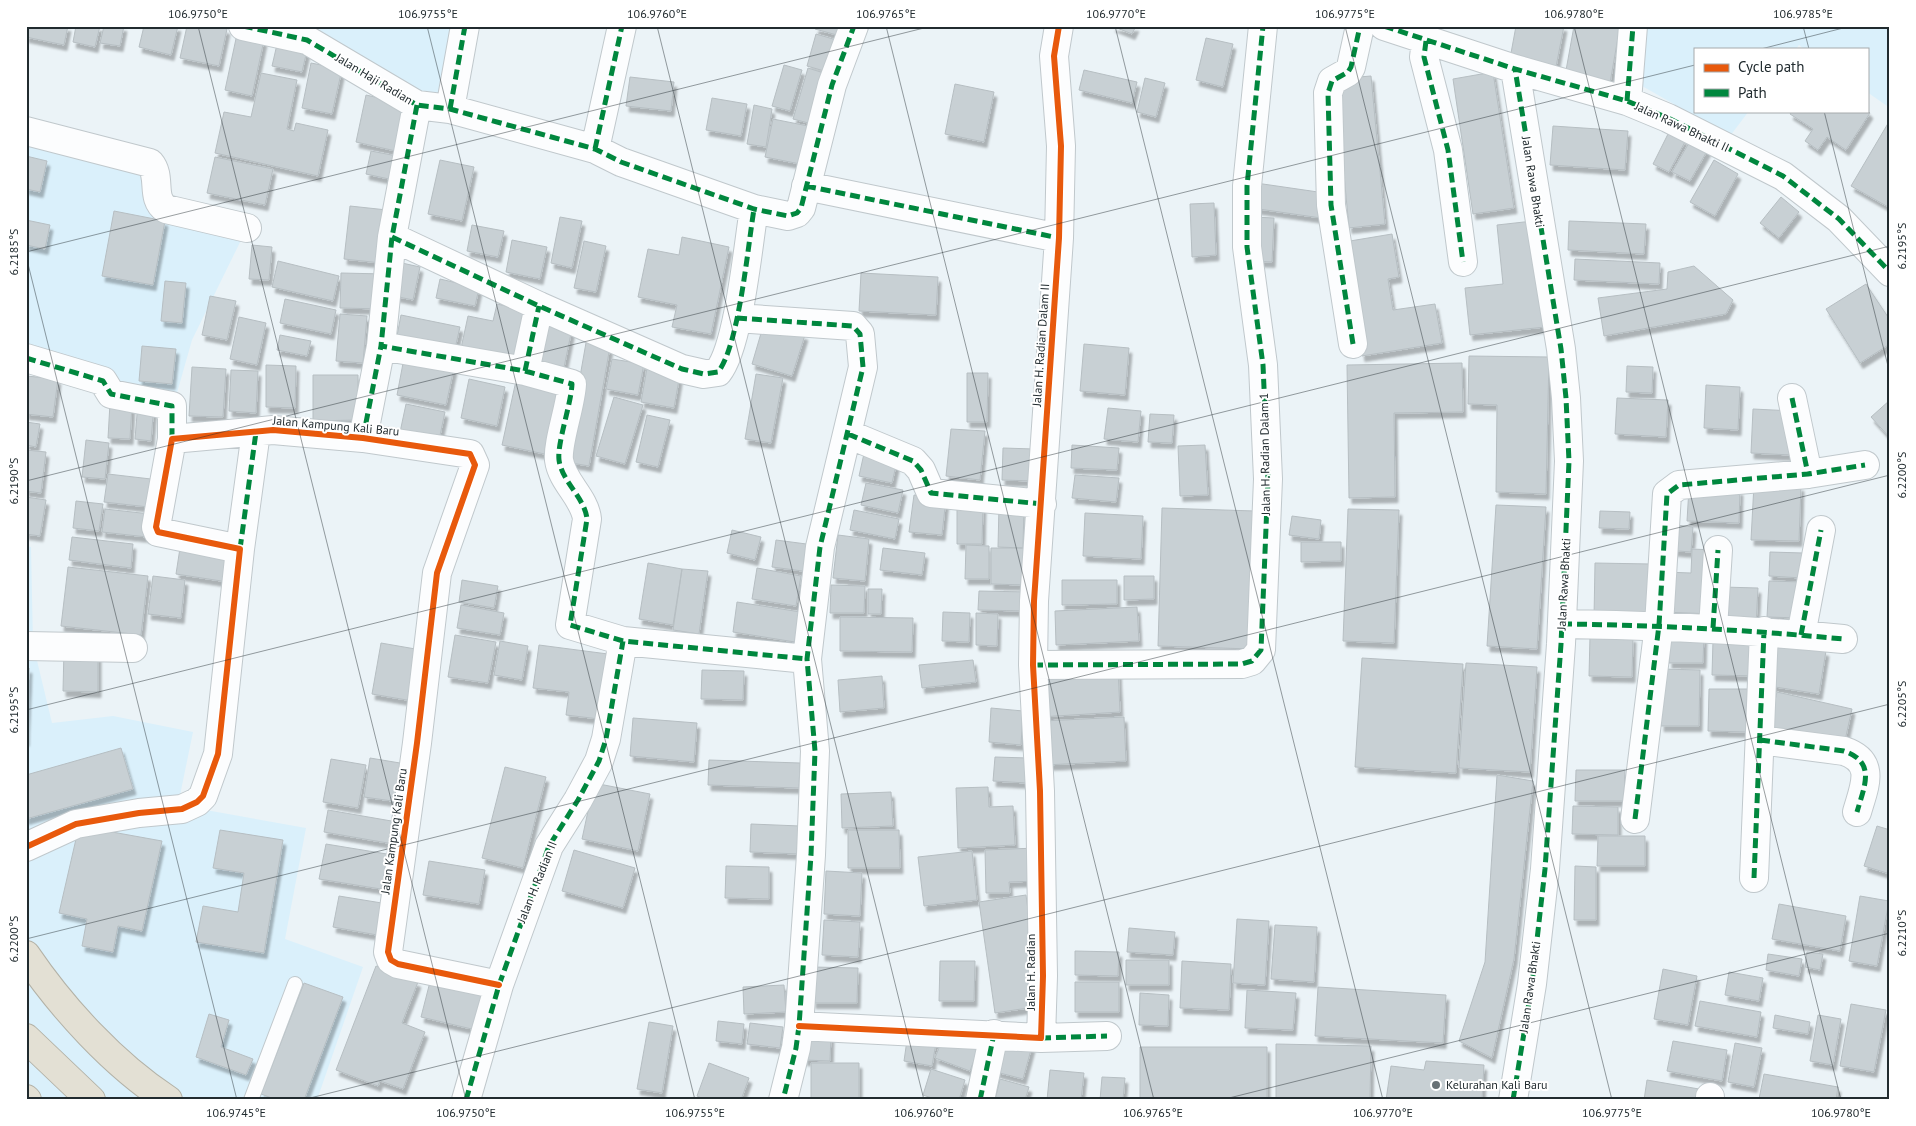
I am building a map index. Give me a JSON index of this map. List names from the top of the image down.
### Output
{
  "streets": {
    "street": [
      "Jalan Haji Radian",
      "Jalan Rawa Bhakti II",
      "Jalan Rawa Bhakti",
      "Jalan H. Radian Dalam II",
      "Jalan Kampung Kali Baru",
      "Jalan H. Radian Dalam 1",
      "Jalan H. Radian II",
      "Jalan H. Radian"
    ]
  },
  "crossings": [
    ["Jalan Rawa Bhakti II", "Jalan Rawa Bhakti"],
    ["Jalan H. Radian Dalam II", "Jalan H. Radian Dalam 1"],
    ["Jalan H. Radian Dalam II", "Jalan H. Radian"],
    ["Jalan Kampung Kali Baru", "Jalan H. Radian II"],
    ["Jalan H. Radian Dalam 1", "Jalan H. Radian"]
  ],
  "places": ["Kelurahan Kali Baru"],
  "legend": ["Cycle path", "Path"],
  "coordinates": [
    "106.9750°E",
    "106.9755°E",
    "106.9760°E",
    "106.9765°E",
    "106.9770°E",
    "106.9775°E",
    "106.9780°E",
    "106.9785°E",
    "6.2195°S",
    "6.2185°S",
    "6.2200°S",
    "6.2190°S",
    "6.2205°S",
    "6.2210°S",
    "106.9745°E"
  ]
}
